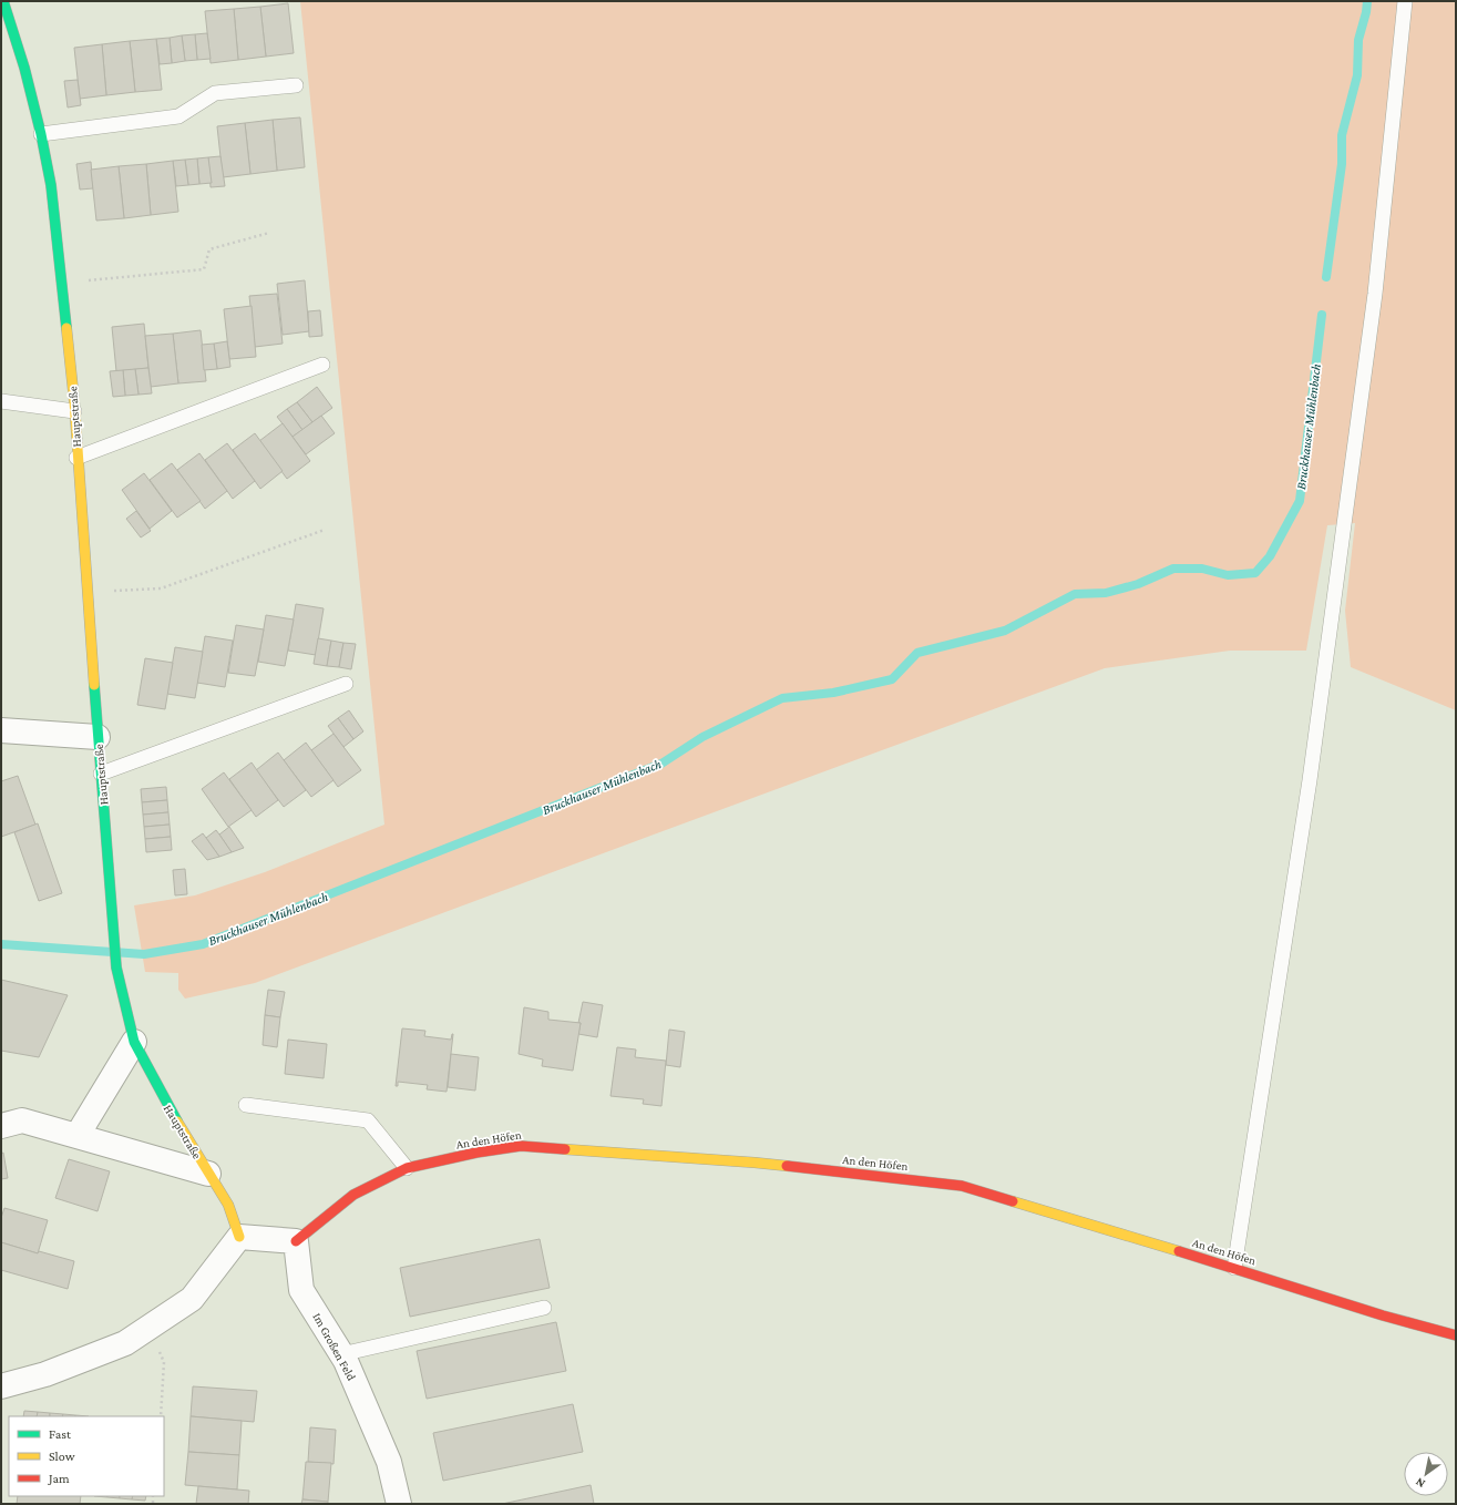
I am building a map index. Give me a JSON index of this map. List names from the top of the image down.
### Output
{
  "streets": {
    "street": ["Hauptstraße", "An den Höfen", "Im Großen Feld"]
  },
  "crossings": [
    ["An den Höfen", "Im Großen Feld"]
  ],
  "water": ["Bruckhauser Mühlenbach"],
  "legend": ["Fast", "Slow", "Jam"],
  "north": "bottom left"
}
